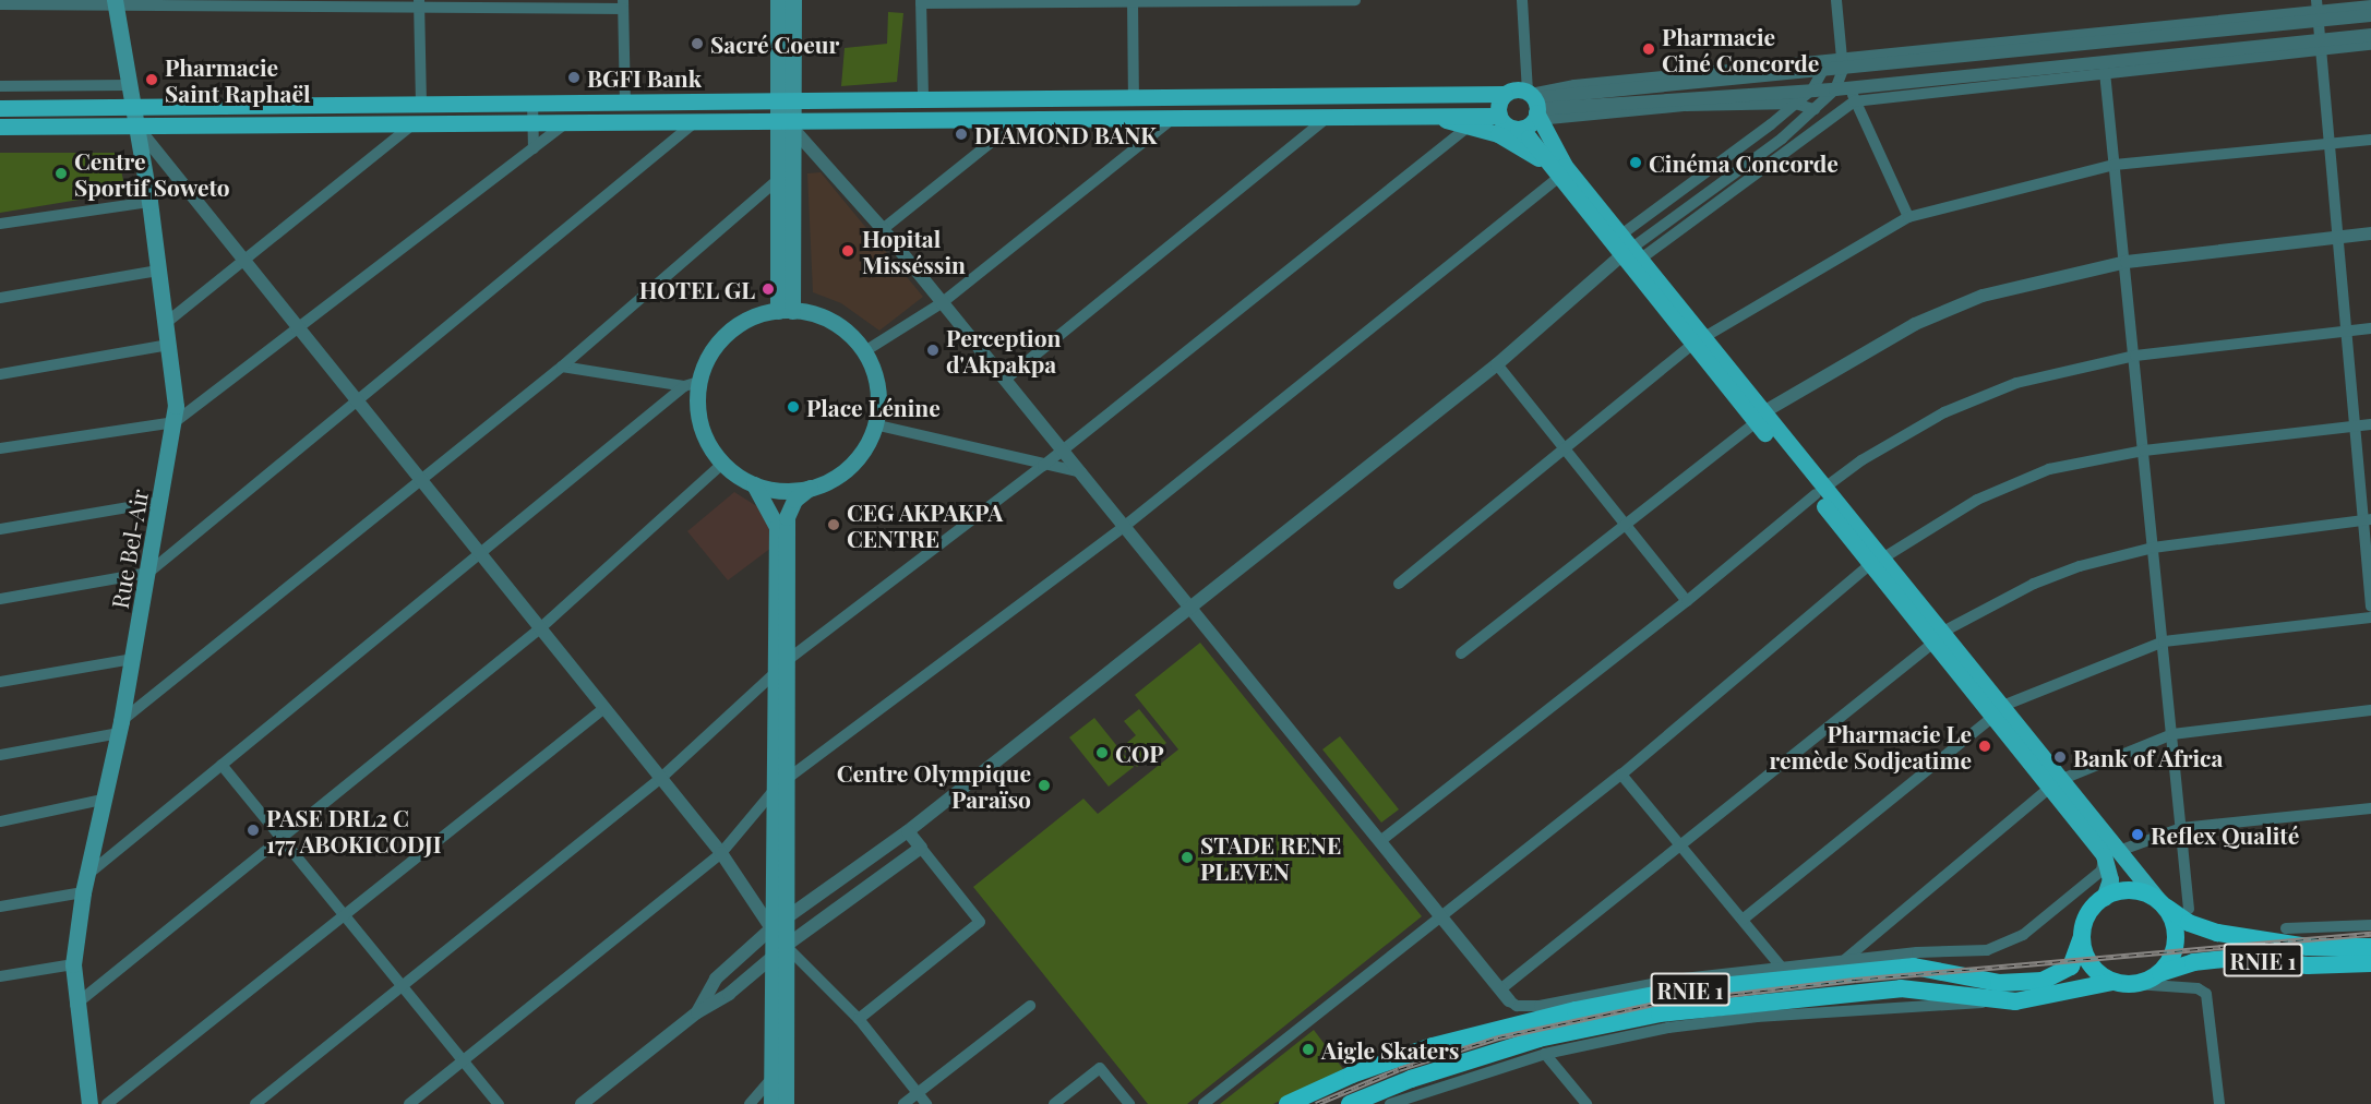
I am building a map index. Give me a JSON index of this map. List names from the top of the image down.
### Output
{
  "streets": {
    "highway": ["RNIE 1"],
    "main road": ["Rue Bel-Air"]
  },
  "places": [
    "Sacré Coeur",
    "Pharmacie Ciné Concorde",
    "BGFI Bank",
    "Pharmacie Saint Raphaël",
    "DIAMOND BANK",
    "Cinéma Concorde",
    "Centre Sportif Soweto",
    "Hopital Misséssin",
    "HOTEL GL",
    "Perception d'Akpakpa",
    "Place Lénine",
    "CEG AKPAKPA CENTRE",
    "Pharmacie Le remède Sodjeatime",
    "COP",
    "Bank of Africa",
    "Centre Olympique Paraïso",
    "PASE DRL2 C 177 ABOKICODJI",
    "Reflex Qualité",
    "STADE RENE PLEVEN",
    "Aigle Skaters"
  ]
}
